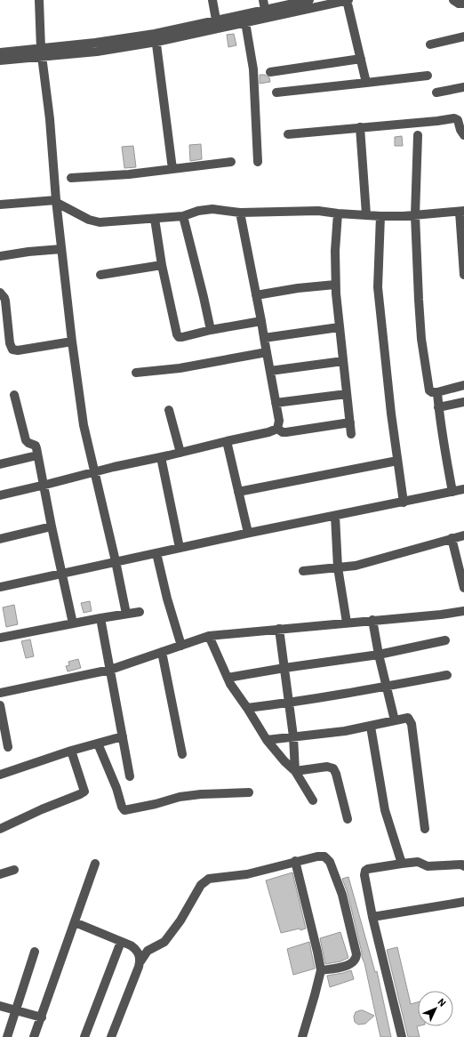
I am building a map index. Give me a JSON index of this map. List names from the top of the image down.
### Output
{
  "north": "top right"
}
